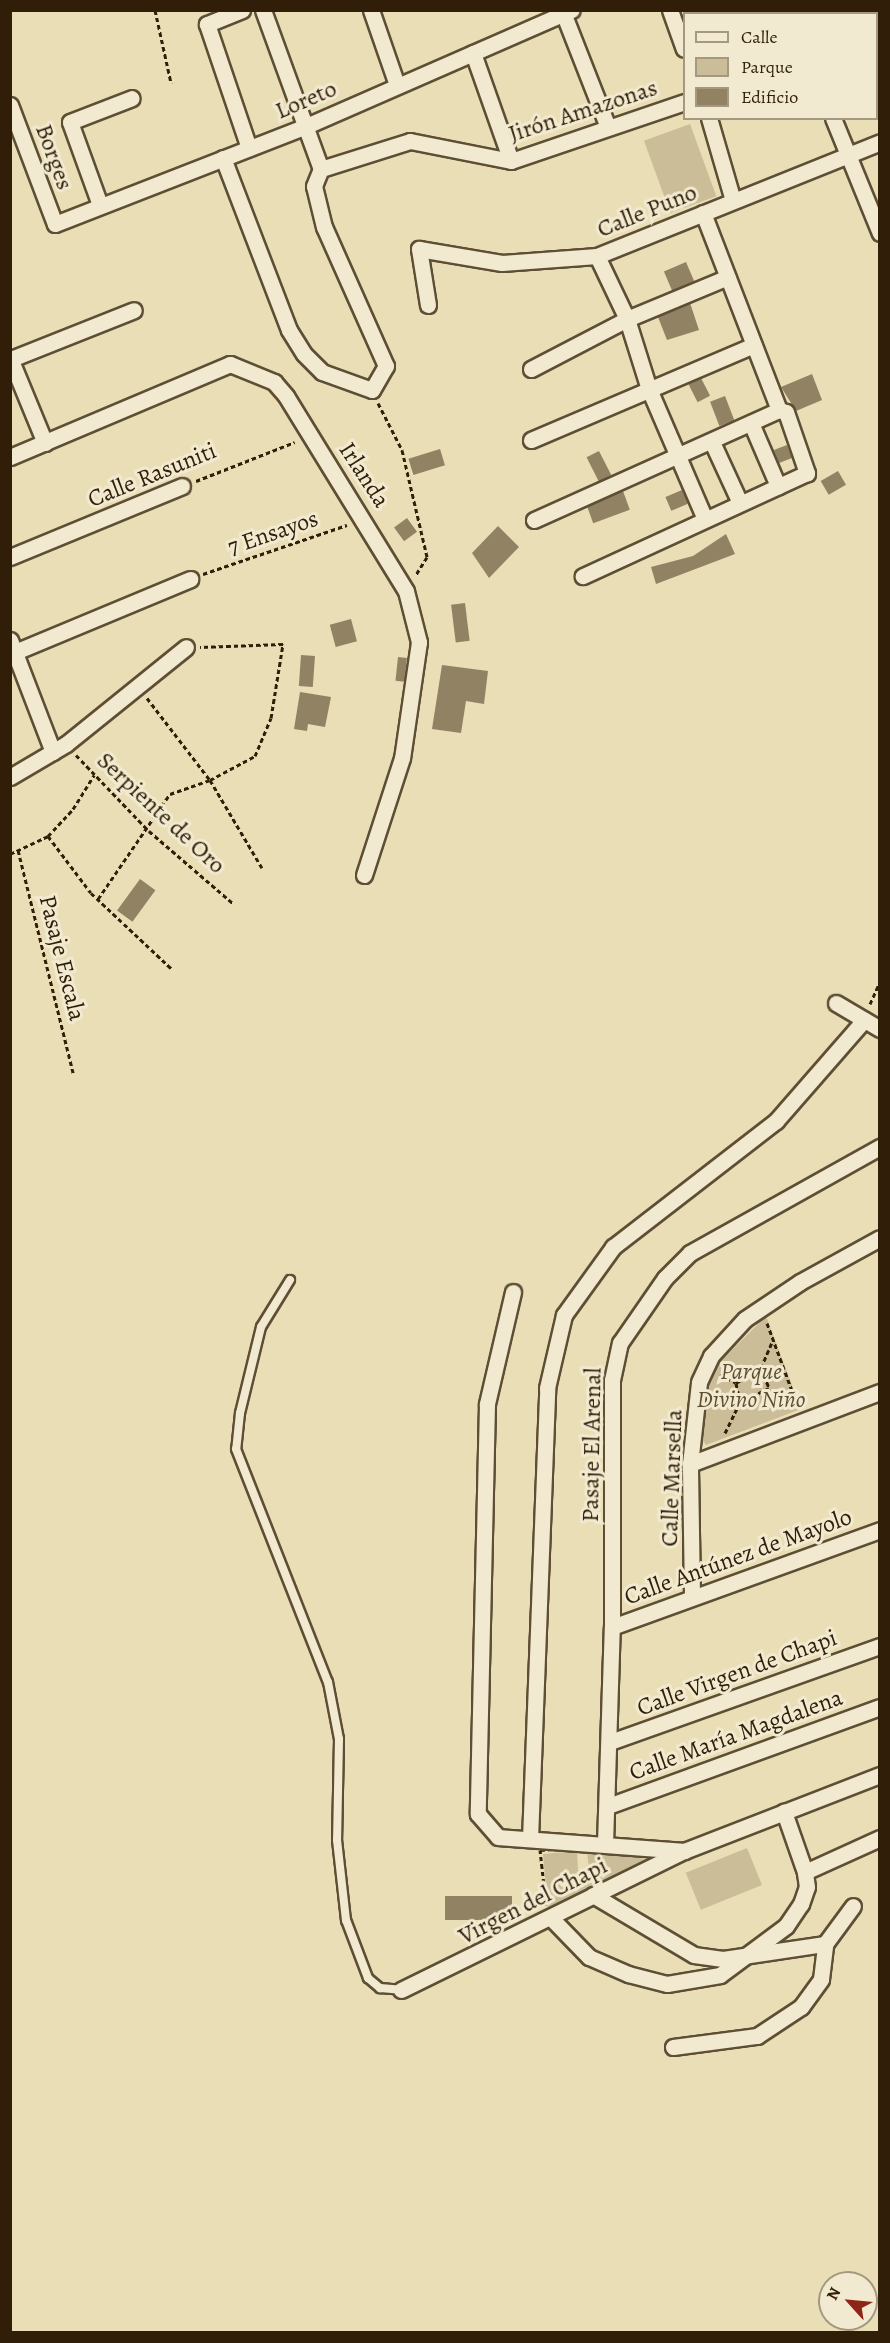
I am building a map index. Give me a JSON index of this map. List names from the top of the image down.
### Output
{
  "streets": {
    "street": [
      "Loreto",
      "Jirón Amazonas",
      "Borges",
      "Calle Puno",
      "Calle Rasuniti",
      "Irlanda",
      "Pasaje El Arenal",
      "Calle Marsella",
      "Calle Antúnez de Mayolo",
      "Calle Virgen de Chapi",
      "Calle María Magdalena",
      "Virgen del Chapi"
    ],
    "path": ["7 Ensayos", "Serpiente de Oro", "Pasaje Escala"]
  },
  "crossings": [
    ["Loreto", "Borges"],
    ["Calle Rasuniti", "Irlanda"],
    ["Irlanda", "7 Ensayos"],
    ["Pasaje El Arenal", "Calle Antúnez de Mayolo"],
    ["Pasaje El Arenal", "Calle Virgen de Chapi"],
    ["Pasaje El Arenal", "Calle María Magdalena"],
    ["Calle Marsella", "Calle Antúnez de Mayolo"]
  ],
  "parks": ["Parque Divino Niño"],
  "legend": ["Calle", "Parque", "Edificio"],
  "north": "top left"
}
